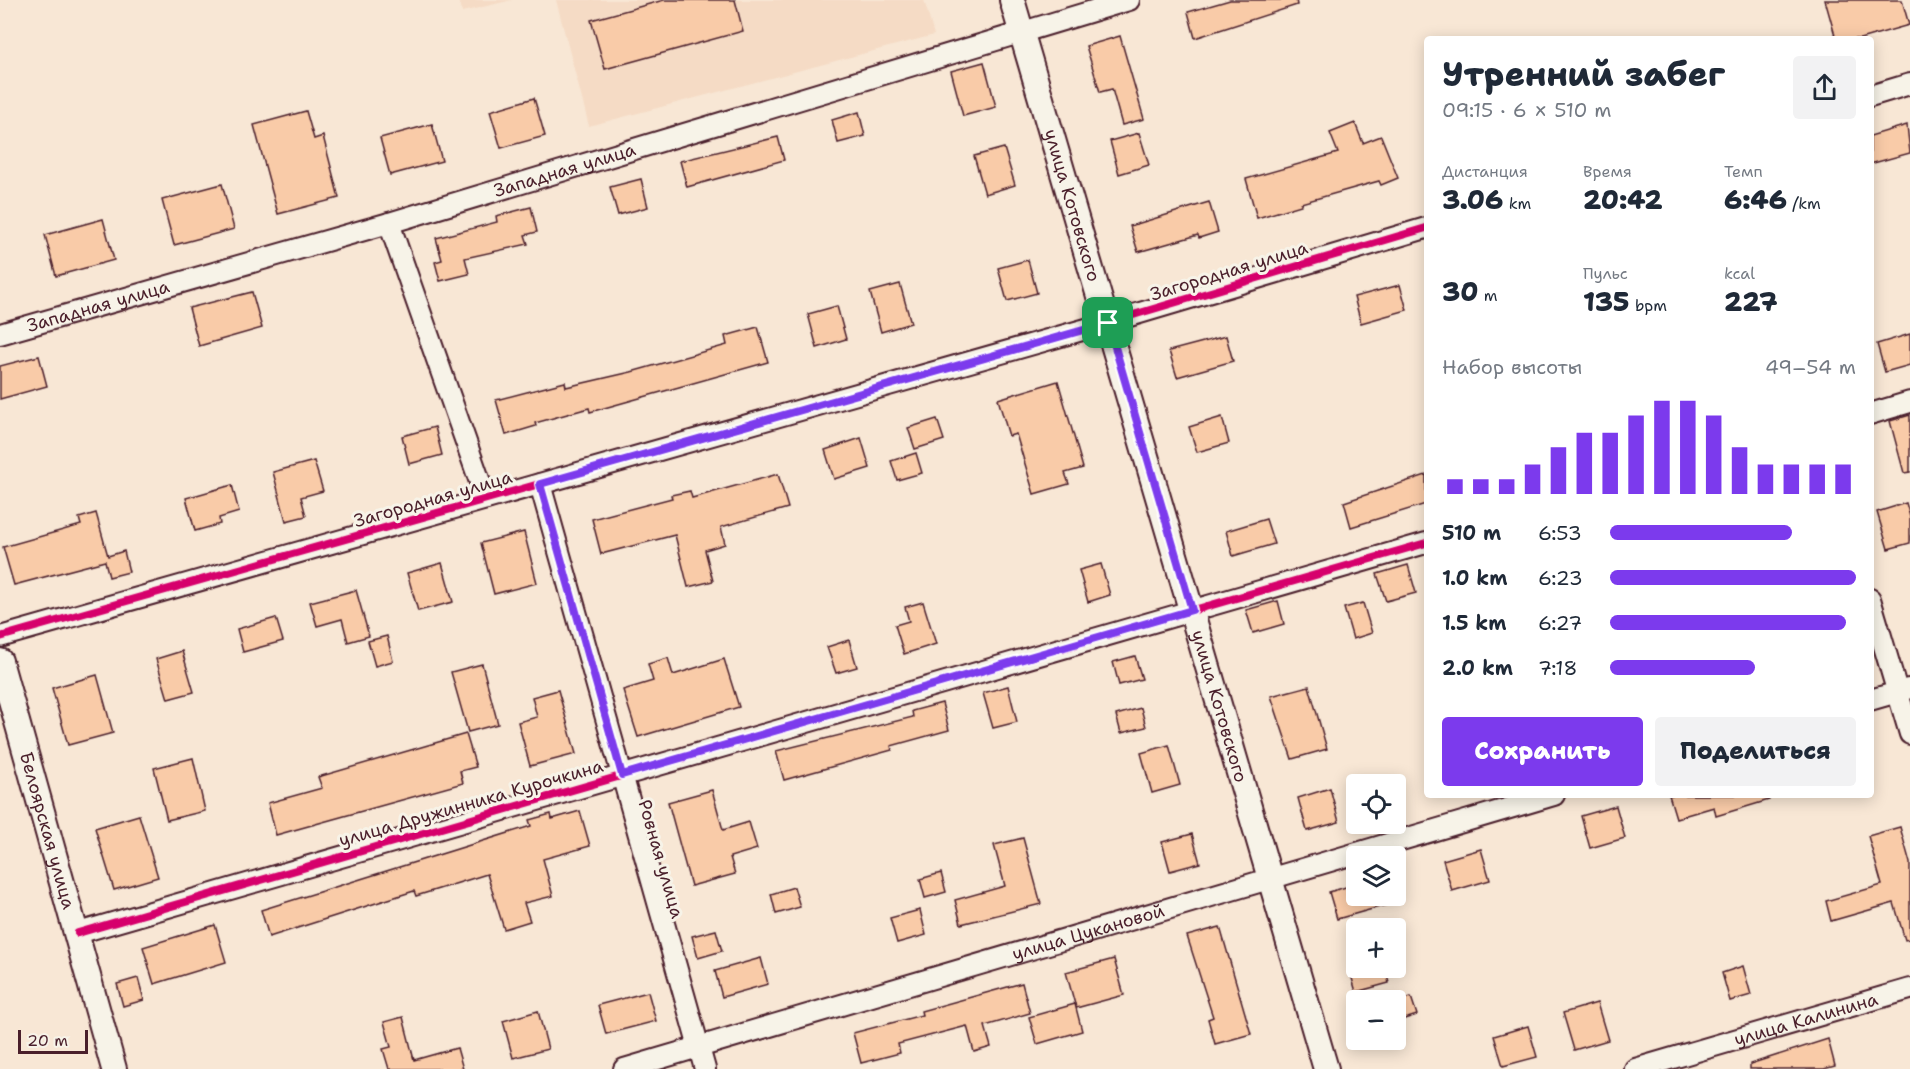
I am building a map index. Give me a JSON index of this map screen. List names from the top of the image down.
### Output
{
  "streets": {
    "street": [
      "Западная улица",
      "улица Котовского",
      "Загородная улица",
      "улица Дружинника Курочкина",
      "Белоярская улица",
      "Ровная улица",
      "улица Цукановой",
      "улица Калинина"
    ]
  },
  "crossings": [
    ["Западная улица", "улица Котовского"],
    ["улица Котовского", "Загородная улица"],
    ["улица Котовского", "улица Дружинника Курочкина"],
    ["улица Котовского", "улица Цукановой"],
    ["Загородная улица", "Ровная улица"],
    ["улица Дружинника Курочкина", "Белоярская улица"],
    ["улица Дружинника Курочкина", "Ровная улица"],
    ["Ровная улица", "улица Цукановой"]
  ],
  "scale_bar": "20 m",
  "page": {
    "heading": ["Утренний забег", "09:15 · 6 × 510 m"],
    "stats": [
      ["Дистанция", "3.06 km"],
      ["Время", "20:42"],
      ["Темп", "6:46 /km"],
      ["30 m"],
      ["Пульс", "135 bpm"],
      ["kcal", "227"]
    ],
    "chart": ["Набор высоты", "49–54 m"],
    "list": [
      {
        "name": "510 m",
        "note": "6:53"
      },
      {
        "name": "1.0 km",
        "note": "6:23"
      },
      {
        "name": "1.5 km",
        "note": "6:27"
      },
      {
        "name": "2.0 km",
        "note": "7:18"
      }
    ],
    "buttons": ["Сохранить", "Поделиться"],
    "map_buttons": ["+", "−"],
    "scale": "20 m"
  }
}
